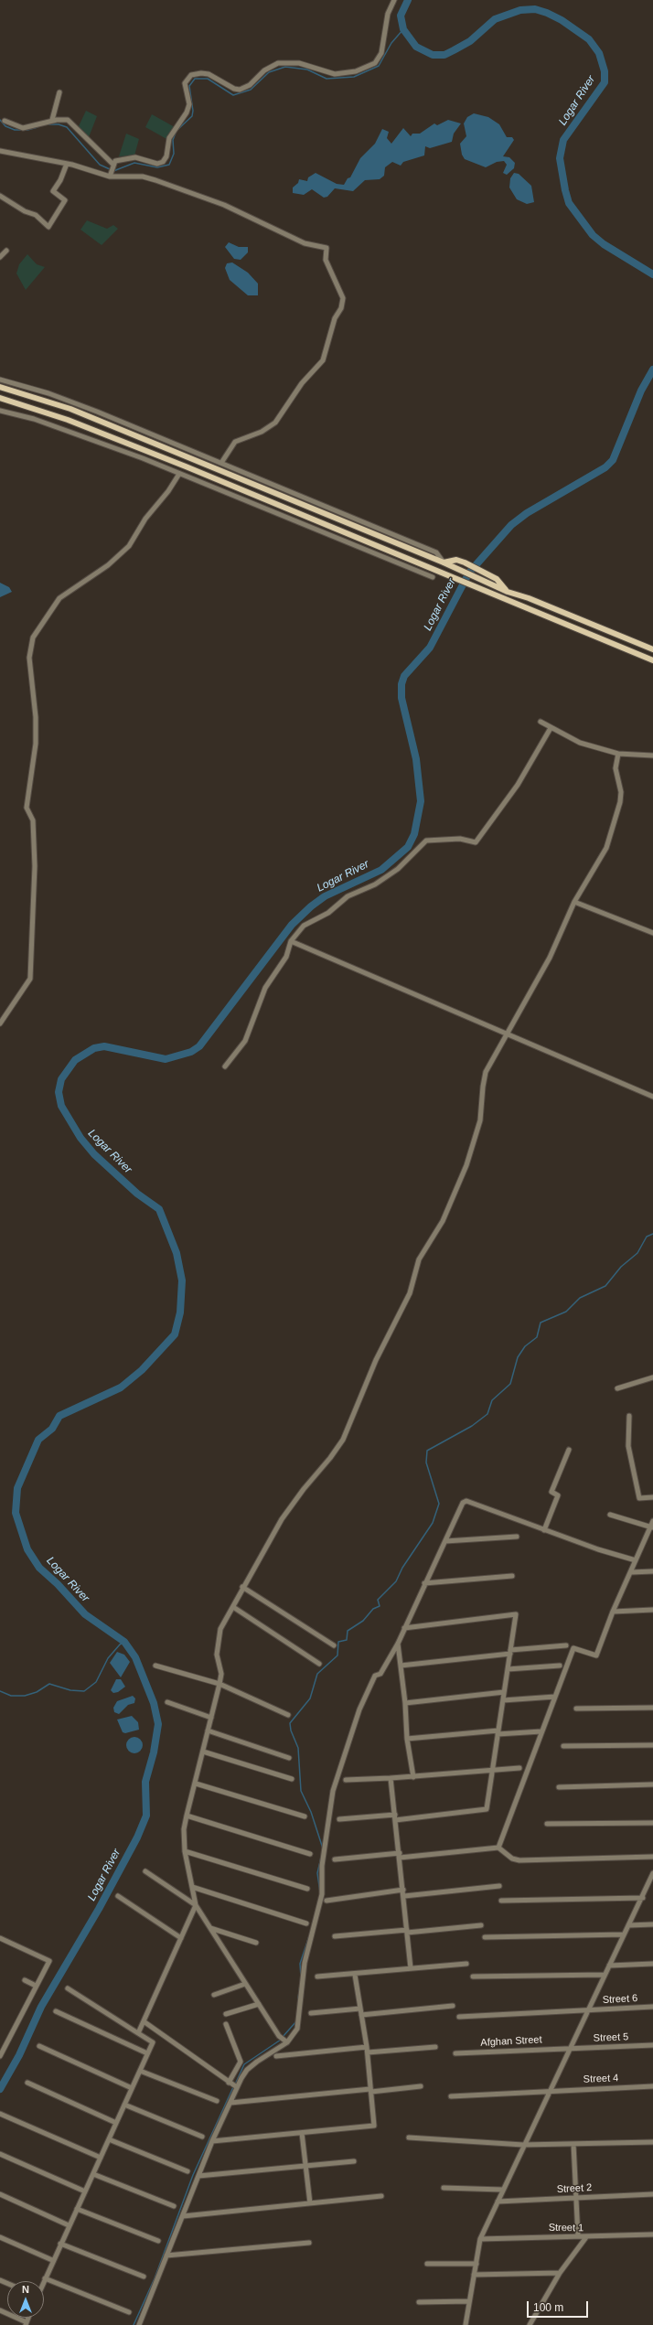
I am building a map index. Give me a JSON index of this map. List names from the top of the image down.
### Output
{
  "streets": {
    "street": [
      "Street 6",
      "Street 5",
      "Afghan Street",
      "Street 4",
      "Street 2",
      "Street 1"
    ]
  },
  "crossings": [
    ["Street 5", "Afghan Street"]
  ],
  "water": ["Logar River"],
  "scale_bar": "100 m",
  "north": "top"
}
